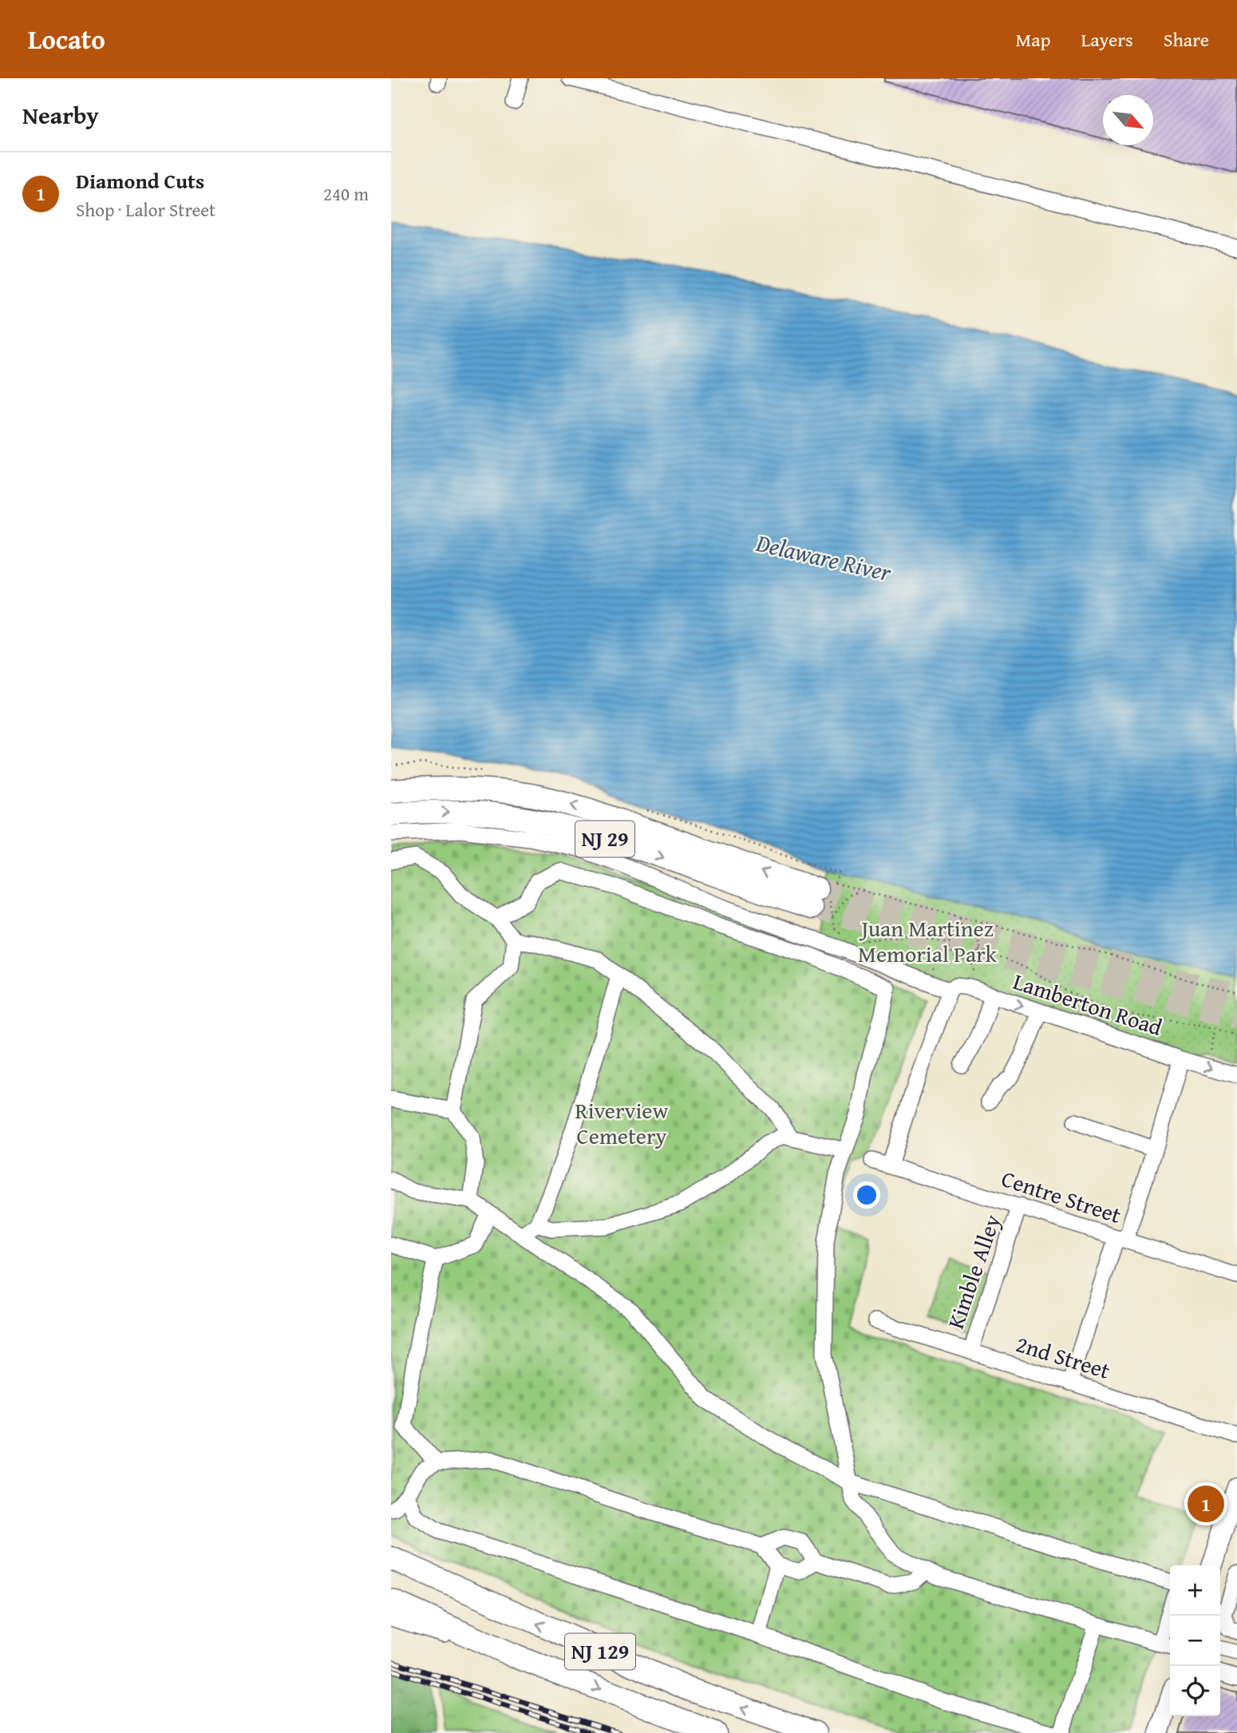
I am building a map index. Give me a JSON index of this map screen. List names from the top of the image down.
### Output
{
  "streets": {
    "highway": ["NJ 29", "NJ 129"],
    "street": [
      "Lamberton Road",
      "Centre Street",
      "Kimble Alley",
      "2nd Street"
    ]
  },
  "crossings": [
    ["Centre Street", "Kimble Alley"],
    ["Kimble Alley", "2nd Street"]
  ],
  "one_way": ["Lamberton Road"],
  "water": ["Delaware River"],
  "parks": ["Juan Martinez Memorial Park", "Riverview Cemetery"],
  "north": "bottom right",
  "page": {
    "header": "Locato",
    "nav": ["Map", "Layers", "Share"],
    "heading": "Nearby",
    "list": [
      {
        "mark": "1",
        "name": "Diamond Cuts",
        "note": "Shop · Lalor Street",
        "value": "240 m"
      }
    ],
    "pins": "1",
    "map_buttons": ["+", "−"]
  }
}
